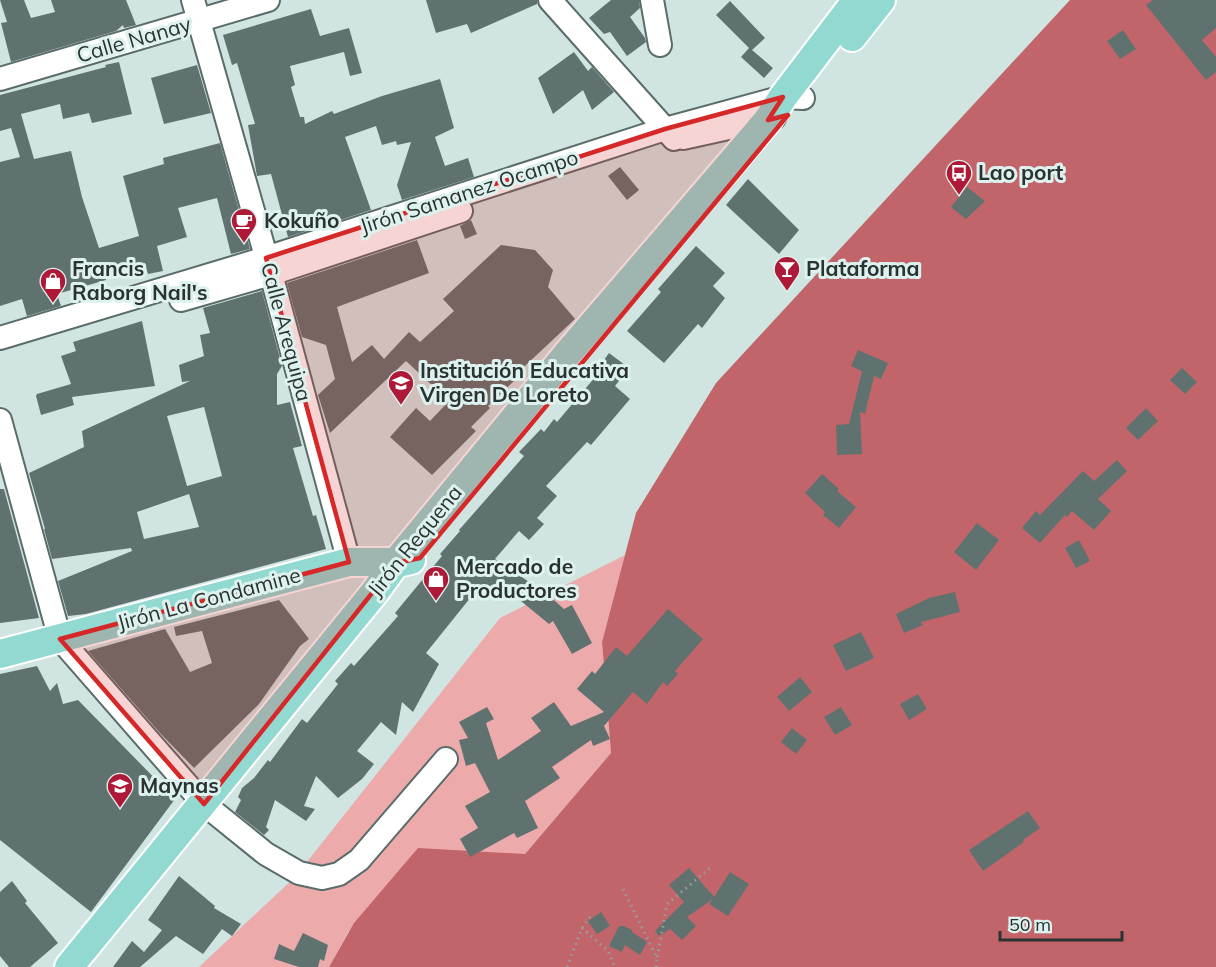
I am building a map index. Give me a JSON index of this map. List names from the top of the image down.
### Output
{
  "streets": {
    "main road": ["Jirón Requena", "Jirón La Condamine"],
    "street": ["Calle Nanay", "Jirón Samanez Ocampo", "Calle Arequipa"]
  },
  "crossings": [
    ["Calle Nanay", "Calle Arequipa"],
    ["Jirón Samanez Ocampo", "Calle Arequipa"],
    ["Jirón Samanez Ocampo", "Jirón Requena"],
    ["Calle Arequipa", "Jirón La Condamine"],
    ["Jirón Requena", "Jirón La Condamine"]
  ],
  "places": {
    "bus stop": ["Lao port"],
    "cafe": ["Kokuño"],
    "bar": ["Plataforma"],
    "shop": ["Francis Raborg Nail's", "Mercado de Productores"],
    "school or university": ["Institución Educativa Virgen De Loreto", "Maynas"]
  },
  "scale_bar": "50 m"
}
